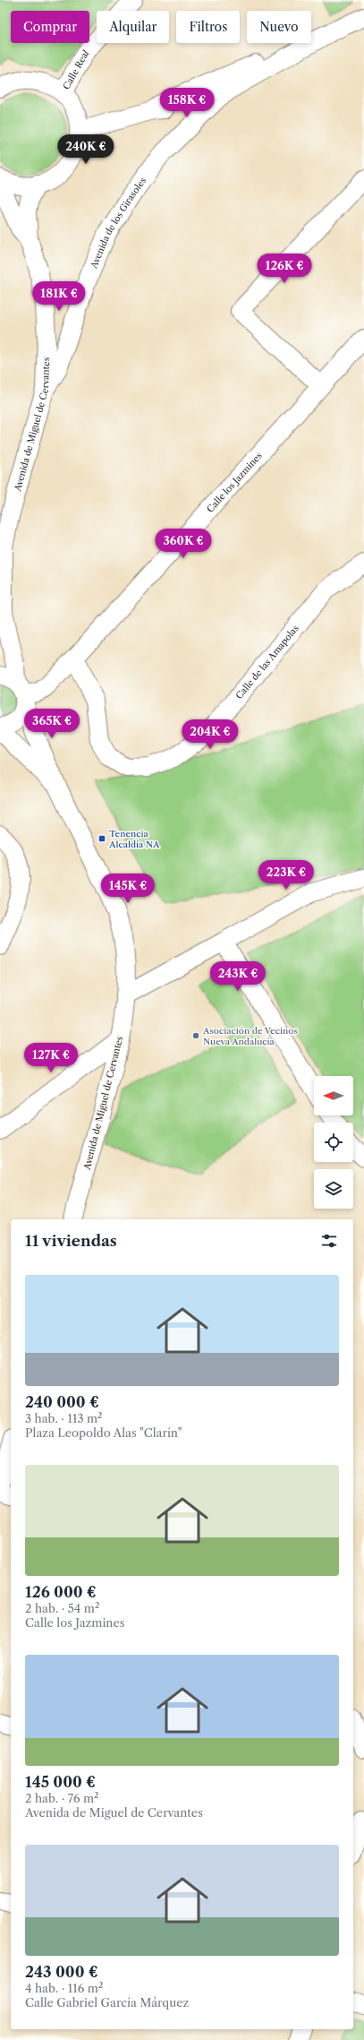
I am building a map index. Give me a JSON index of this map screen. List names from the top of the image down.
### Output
{
  "streets": {
    "street": [
      "Calle Real",
      "Avenida de los Girasoles",
      "Avenida de Miguel de Cervantes",
      "Calle los Jazmines",
      "Calle de las Amapolas"
    ]
  },
  "crossings": [
    ["Avenida de los Girasoles", "Avenida de Miguel de Cervantes"],
    ["Avenida de Miguel de Cervantes", "Calle los Jazmines"],
    ["Calle los Jazmines", "Calle de las Amapolas"]
  ],
  "places": {
    "transit": ["Tenencia Alcaldía NA"],
    "other": ["Asociación de Vecinos Nueva Andalucía"]
  },
  "north": "left",
  "page": {
    "chip": [
      "Comprar",
      "Alquilar",
      "Filtros",
      "Nuevo"
    ],
    "price": [
      "158K €",
      "240K €",
      "126K €",
      "181K €",
      "360K €",
      "365K €",
      "204K €",
      "223K €",
      "145K €",
      "243K €",
      "127K €"
    ],
    "heading": "11 viviendas",
    "list": [
      {
        "name": "240 000 €",
        "note": "3 hab. · 113 m² · Plaza Leopoldo Alas \"Clarín\""
      },
      {
        "name": "126 000 €",
        "note": "2 hab. · 54 m² · Calle los Jazmines"
      },
      {
        "name": "145 000 €",
        "note": "2 hab. · 76 m² · Avenida de Miguel de Cervantes"
      },
      {
        "name": "243 000 €",
        "note": "4 hab. · 116 m² · Calle Gabriel García Márquez"
      }
    ]
  }
}
